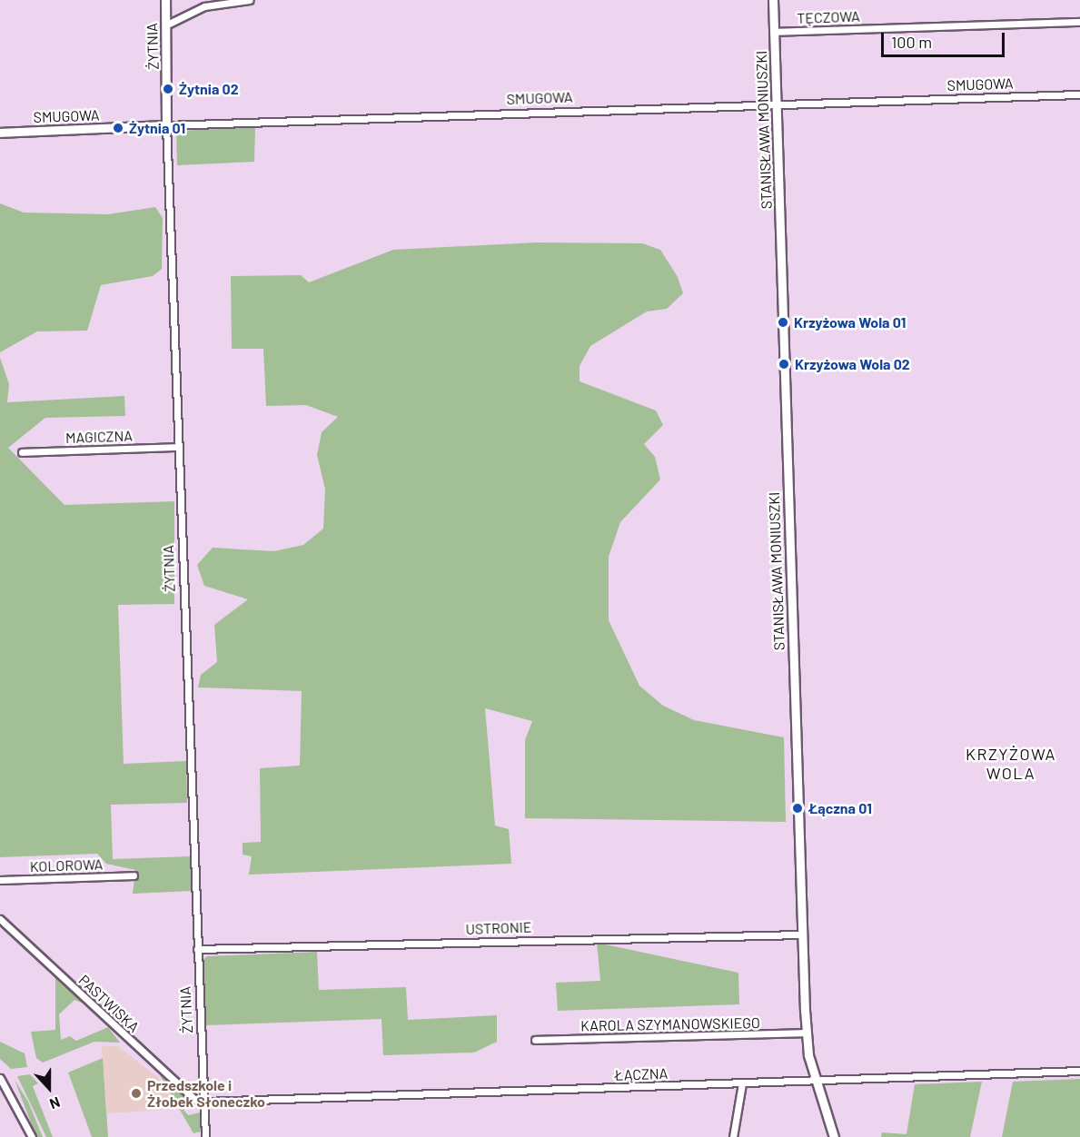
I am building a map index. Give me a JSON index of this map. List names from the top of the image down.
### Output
{
  "streets": {
    "street": [
      "TĘCZOWA",
      "ŻYTNIA",
      "SMUGOWA",
      "STANISŁAWA MONIUSZKI",
      "MAGICZNA",
      "KOLOROWA",
      "USTRONIE",
      "PASTWISKA",
      "KAROLA SZYMANOWSKIEGO",
      "ŁĄCZNA"
    ]
  },
  "crossings": [
    ["TĘCZOWA", "STANISŁAWA MONIUSZKI"],
    ["ŻYTNIA", "SMUGOWA"],
    ["ŻYTNIA", "MAGICZNA"],
    ["ŻYTNIA", "USTRONIE"],
    ["ŻYTNIA", "PASTWISKA"],
    ["ŻYTNIA", "ŁĄCZNA"],
    ["SMUGOWA", "STANISŁAWA MONIUSZKI"],
    ["STANISŁAWA MONIUSZKI", "USTRONIE"],
    ["STANISŁAWA MONIUSZKI", "KAROLA SZYMANOWSKIEGO"],
    ["STANISŁAWA MONIUSZKI", "ŁĄCZNA"],
    ["PASTWISKA", "ŁĄCZNA"]
  ],
  "districts": ["KRZYŻOWA WOLA"],
  "places": [
    "Żytnia 02",
    "Żytnia 01",
    "Krzyżowa Wola 01",
    "Krzyżowa Wola 02",
    "Łączna 01",
    "Przedszkole i Żłobek Słoneczko"
  ],
  "scale_bar": "100 m",
  "north": "bottom"
}
